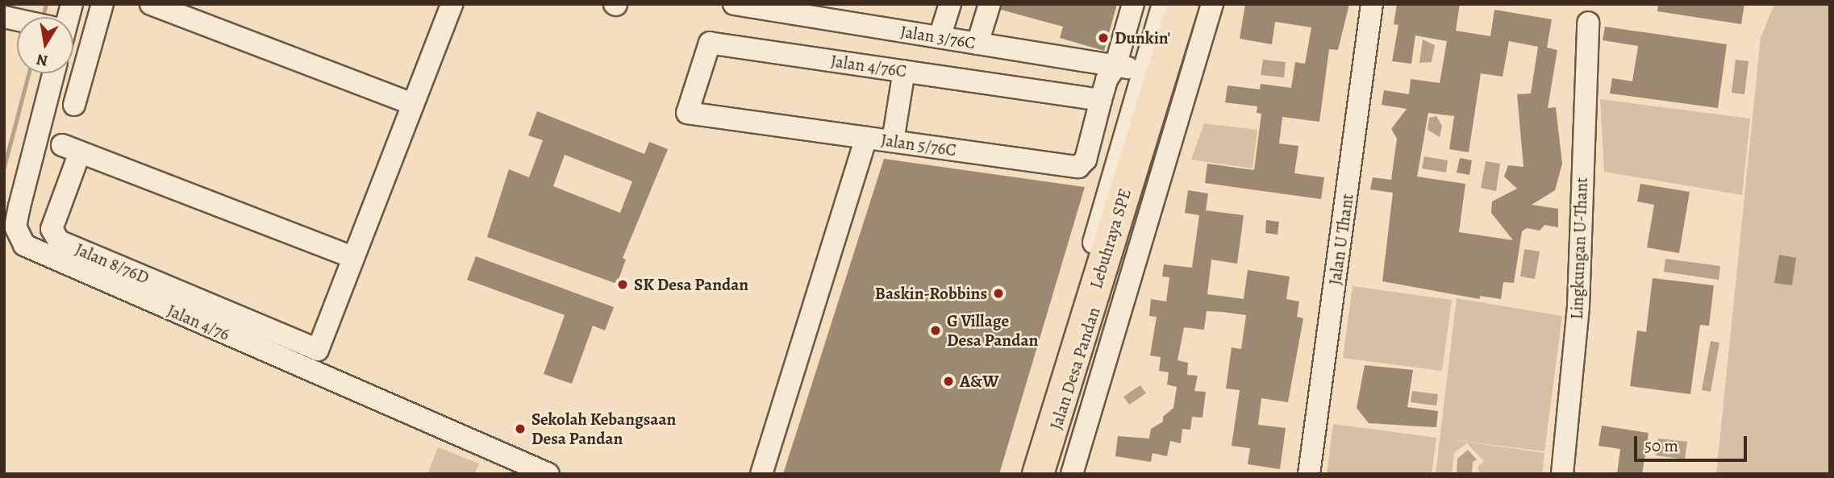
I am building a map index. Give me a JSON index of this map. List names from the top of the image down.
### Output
{
  "streets": {
    "highway": ["Lebuhraya SPE"],
    "street": [
      "Jalan 3/76C",
      "Jalan 4/76C",
      "Jalan 5/76C",
      "Jalan U Thant",
      "Lingkungan U-Thant",
      "Jalan 8/76D",
      "Jalan 4/76",
      "Jalan Desa Pandan"
    ]
  },
  "crossings": [
    ["Jalan 3/76C", "Jalan Desa Pandan"],
    ["Jalan 4/76C", "Jalan 5/76C"]
  ],
  "places": [
    "Dunkin'",
    "SK Desa Pandan",
    "Baskin-Robbins",
    "G Village Desa Pandan",
    "A&W",
    "Sekolah Kebangsaan Desa Pandan"
  ],
  "scale_bar": "50 m",
  "north": "bottom"
}
